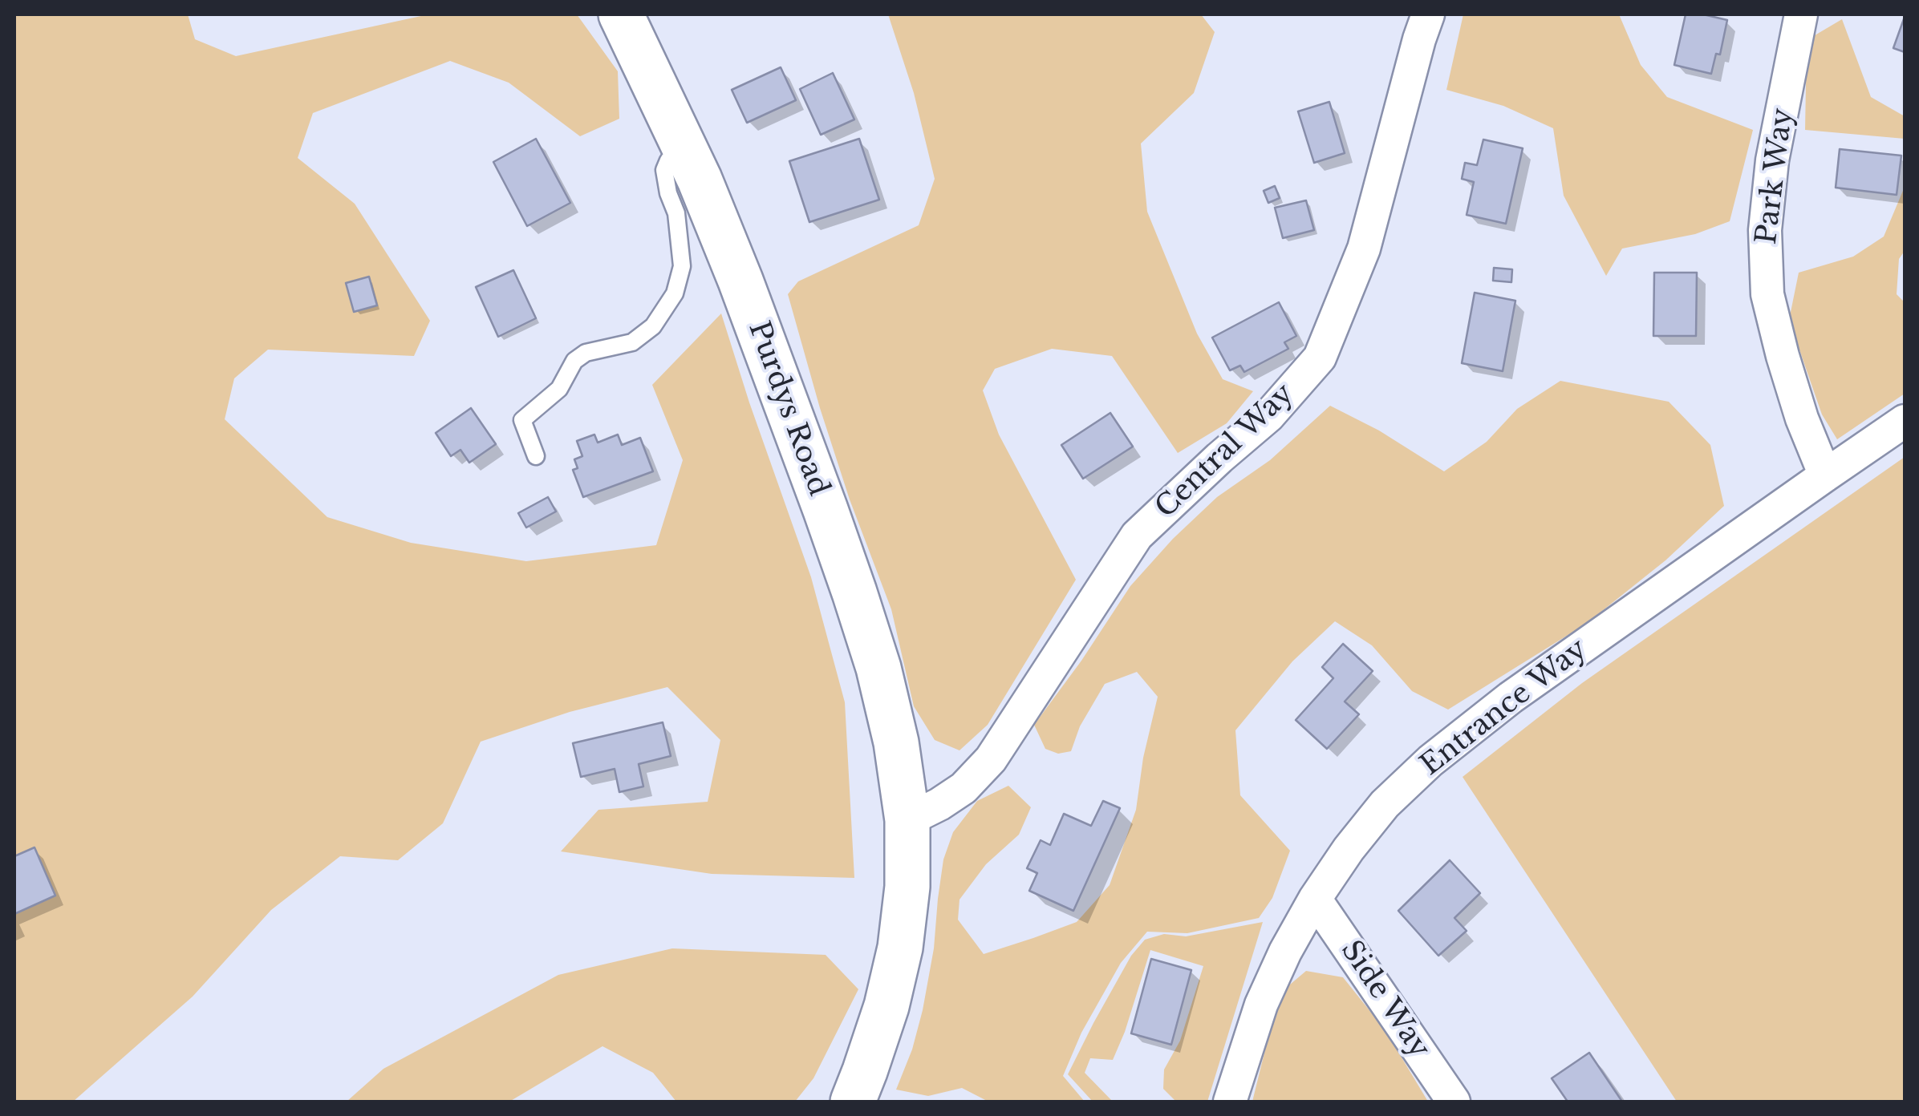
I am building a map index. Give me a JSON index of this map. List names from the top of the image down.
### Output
{
  "streets": {
    "main road": ["Purdys Road"],
    "street": [
      "Park Way",
      "Central Way",
      "Entrance Way",
      "Side Way"
    ]
  },
  "crossings": [
    ["Park Way", "Entrance Way"],
    ["Purdys Road", "Central Way"],
    ["Entrance Way", "Side Way"]
  ]
}
